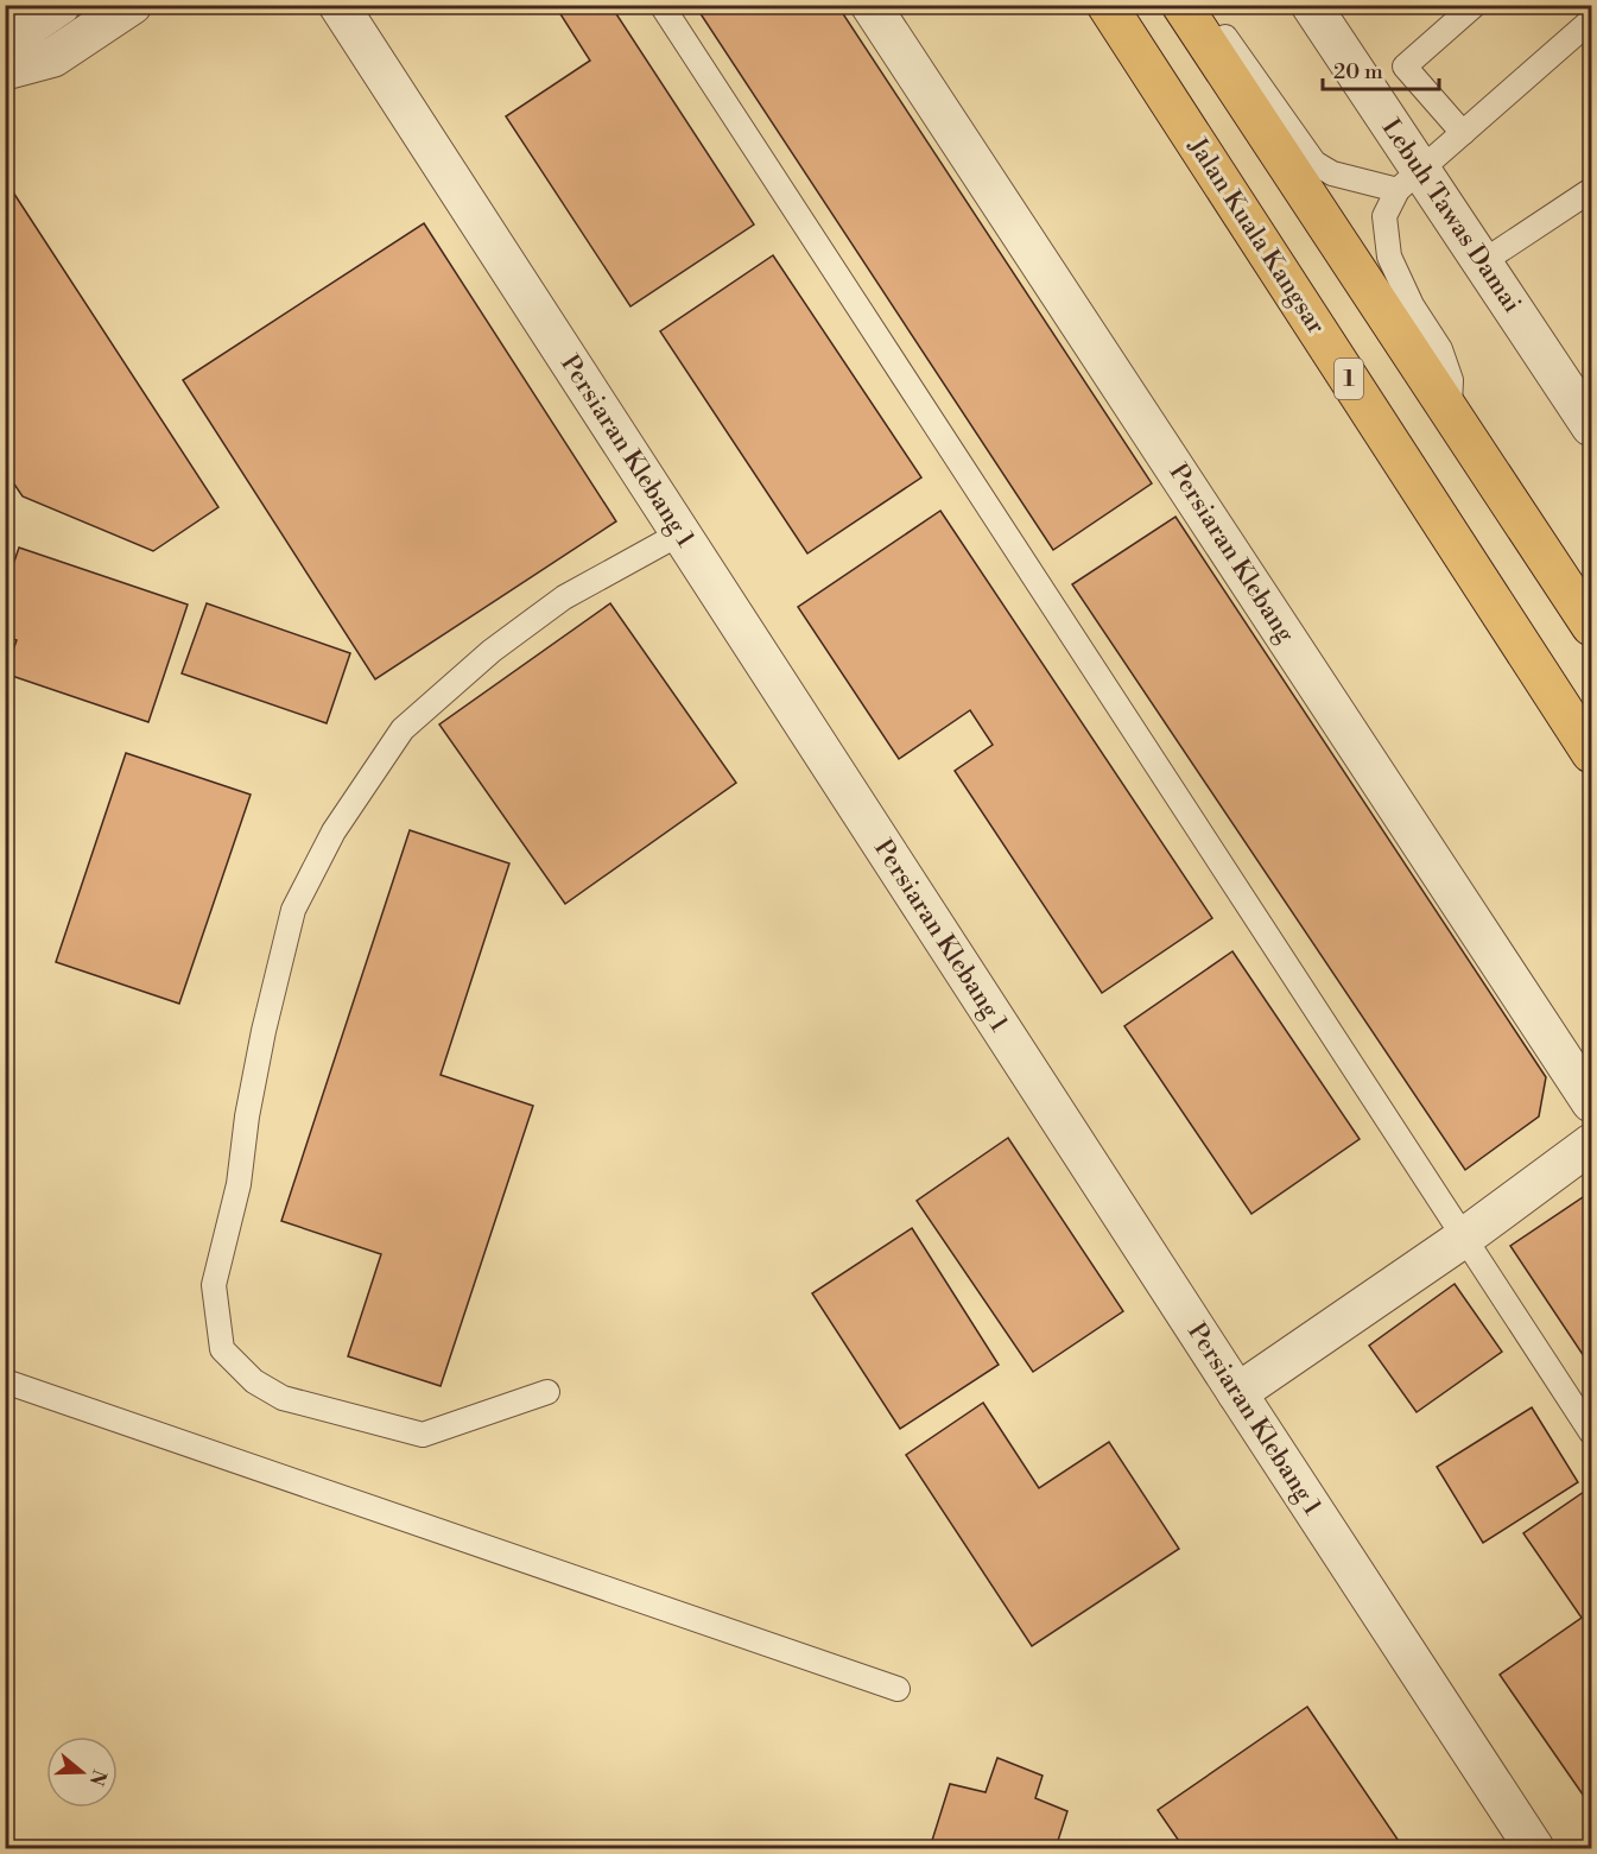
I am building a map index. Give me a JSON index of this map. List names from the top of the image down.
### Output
{
  "streets": {
    "highway": ["Jalan Kuala Kangsar", "1"],
    "street": ["Lebuh Tawas Damai", "Persiaran Klebang 1", "Persiaran Klebang"]
  },
  "scale_bar": "20 m",
  "north": "right"
}
